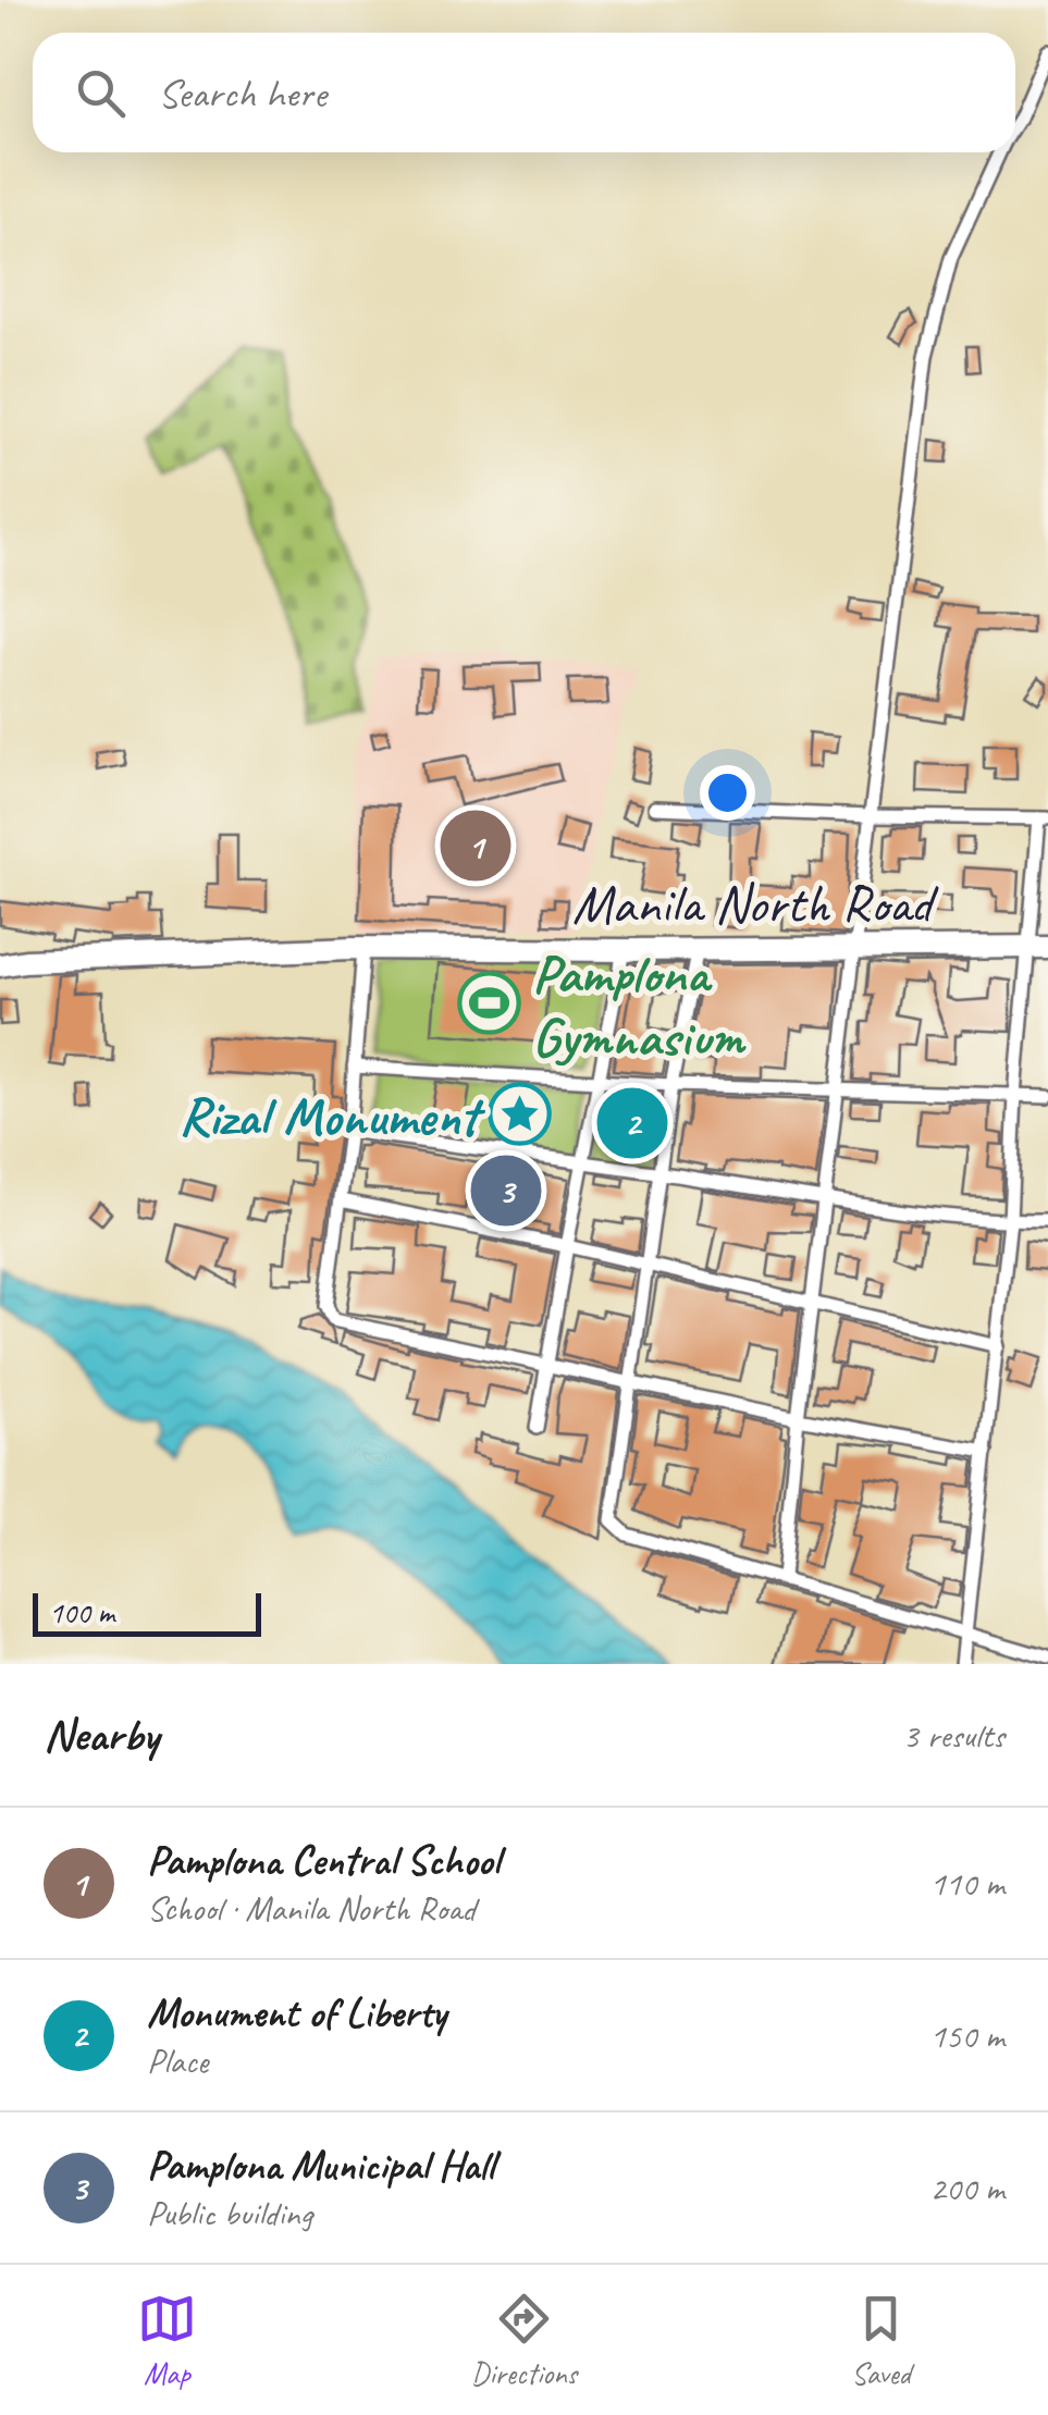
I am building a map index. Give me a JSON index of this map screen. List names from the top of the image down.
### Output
{
  "streets": {
    "highway": ["Manila North Road"]
  },
  "places": {
    "sports": ["Pamplona Gymnasium"],
    "place": ["Rizal Monument"]
  },
  "scale_bar": "100 m",
  "page": {
    "search": "Search here",
    "pins": ["1", "2", "3"],
    "scale": "100 m",
    "heading": ["Nearby", "3 results"],
    "list": [
      {
        "mark": "1",
        "name": "Pamplona Central School",
        "note": "School · Manila North Road",
        "value": "110 m"
      },
      {
        "mark": "2",
        "name": "Monument of Liberty",
        "note": "Place",
        "value": "150 m"
      },
      {
        "mark": "3",
        "name": "Pamplona Municipal Hall",
        "note": "Public building",
        "value": "200 m"
      }
    ],
    "nav": ["Map", "Directions", "Saved"]
  }
}
